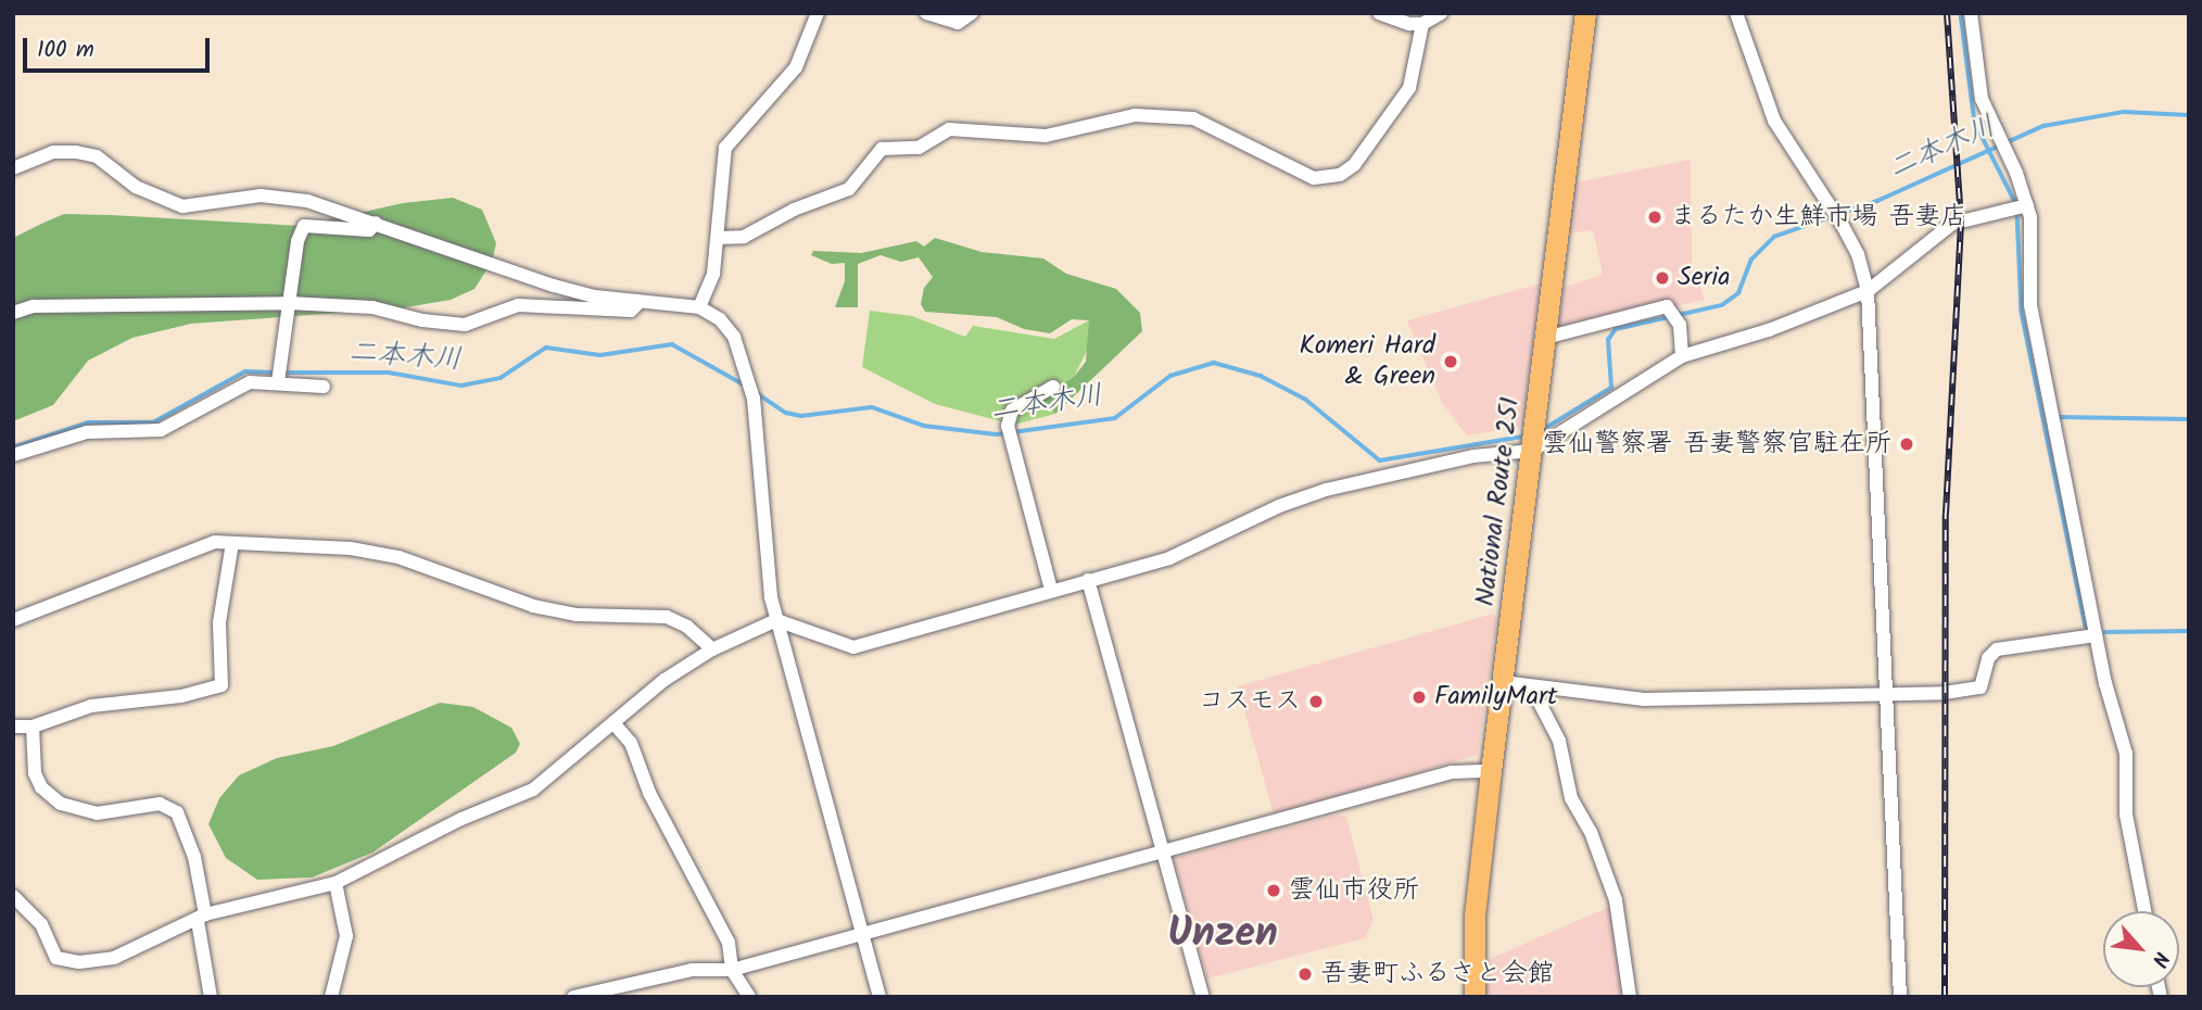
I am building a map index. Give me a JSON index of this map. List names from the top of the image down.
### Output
{
  "streets": {
    "highway": ["National Route 251"]
  },
  "districts": ["Unzen"],
  "water": ["二本木川"],
  "places": [
    "まるたか生鮮市場 吾妻店",
    "Seria",
    "Komeri Hard & Green",
    "雲仙警察署 吾妻警察官駐在所",
    "FamilyMart",
    "コスモス",
    "雲仙市役所",
    "吾妻町ふるさと会館"
  ],
  "scale_bar": "100 m",
  "north": "bottom right"
}
